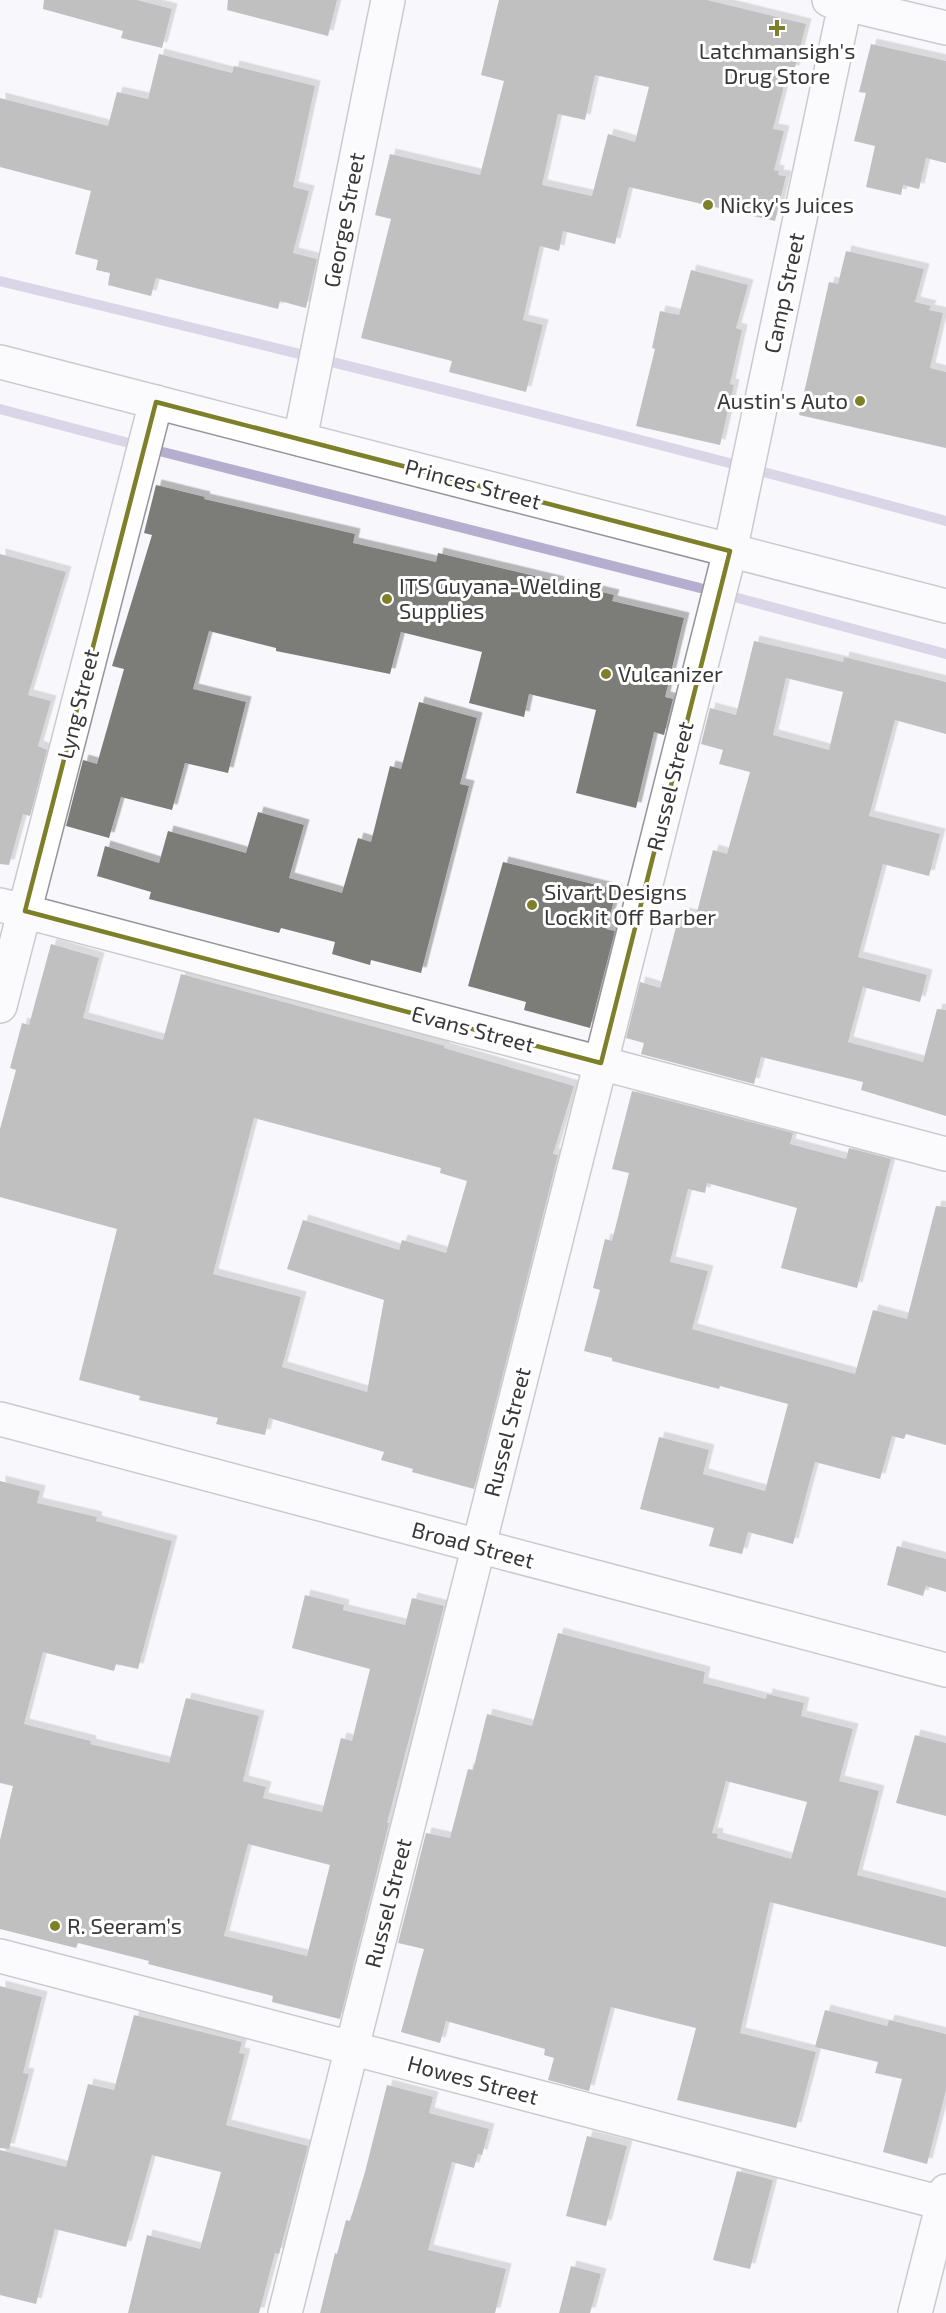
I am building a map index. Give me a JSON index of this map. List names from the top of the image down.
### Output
{
  "streets": {
    "street": [
      "George Street",
      "Camp Street",
      "Princes Street",
      "Lyng Street",
      "Russel Street",
      "Evans Street",
      "Broad Street",
      "Howes Street"
    ]
  },
  "crossings": [
    ["George Street", "Princes Street"],
    ["Camp Street", "Princes Street"],
    ["Camp Street", "Russel Street"],
    ["Princes Street", "Lyng Street"],
    ["Princes Street", "Russel Street"],
    ["Lyng Street", "Evans Street"],
    ["Russel Street", "Evans Street"],
    ["Russel Street", "Broad Street"],
    ["Russel Street", "Howes Street"]
  ],
  "places": {
    "health": ["Latchmansigh's Drug Store"],
    "other": [
      "Nicky's Juices",
      "Austin's Auto",
      "ITS Guyana-Welding Supplies",
      "Vulcanizer",
      "Sivart Designs Lock it Off Barber",
      "R. Seeram’s"
    ]
  }
}
